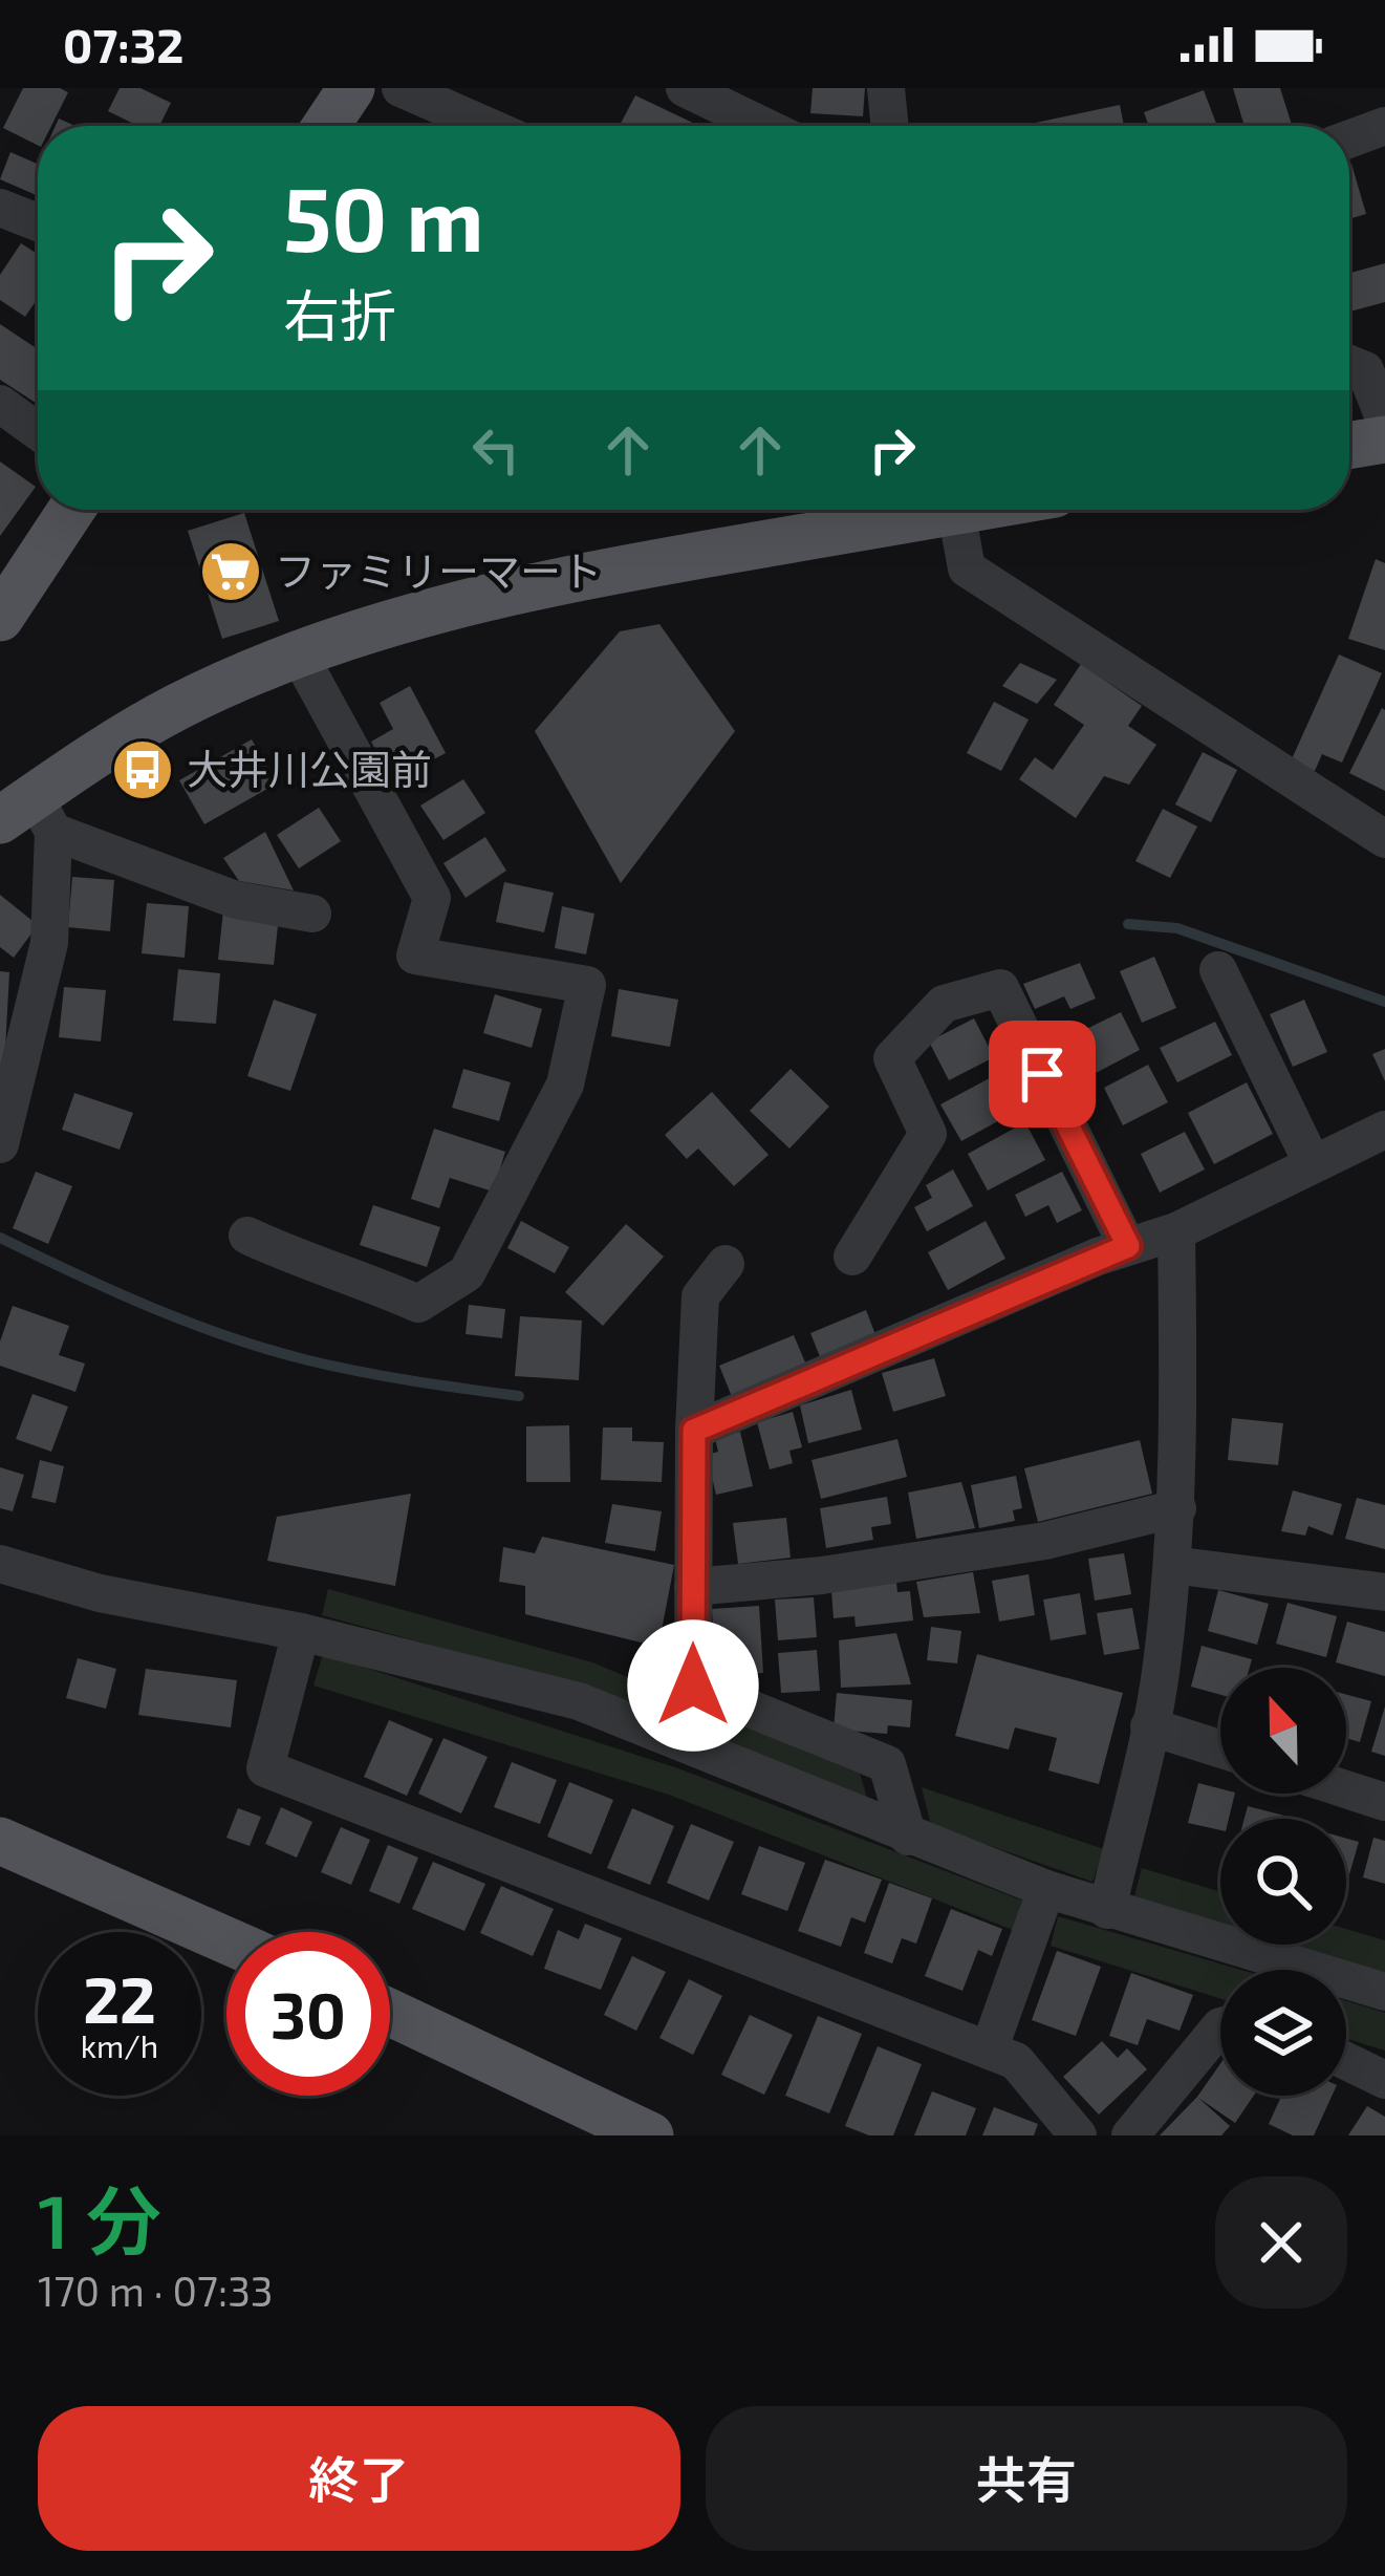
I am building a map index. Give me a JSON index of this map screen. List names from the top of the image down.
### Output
{
  "places": {
    "supermarket": ["ファミリーマート"],
    "bus stop": ["大井川公園前"]
  },
  "north": "top",
  "page": {
    "status": "07:32",
    "turn": ["50 m", "右折"],
    "speed": "22 km/h",
    "limit": "30",
    "heading": ["1 分", "170 m · 07:33"],
    "buttons": ["終了", "共有"]
  }
}
